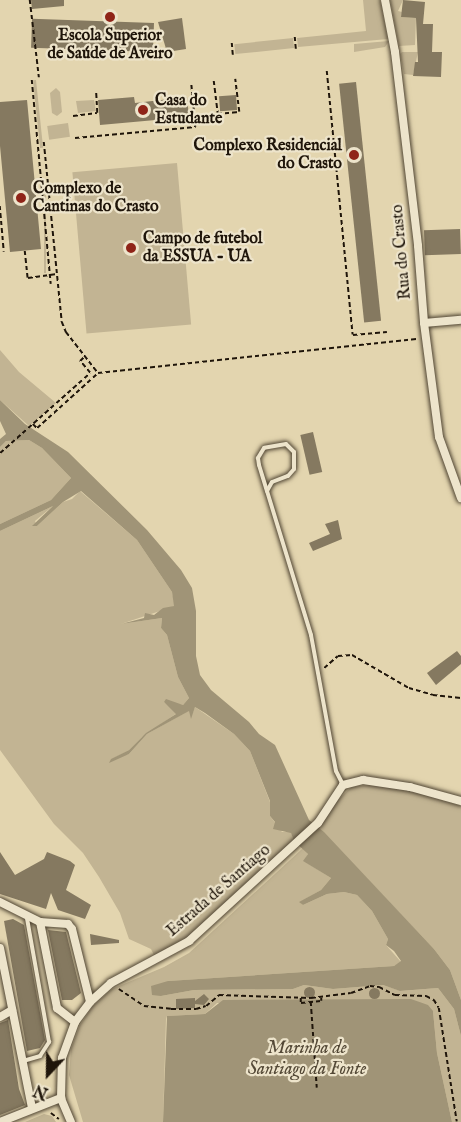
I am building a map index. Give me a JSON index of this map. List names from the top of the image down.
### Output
{
  "streets": {
    "street": ["Rua do Crasto", "Estrada de Santiago"]
  },
  "water": ["Marinha de Santiago da Fonte"],
  "places": [
    "Escola Superior de Saúde de Aveiro",
    "Casa do Estudante",
    "Complexo Residencial do Crasto",
    "Complexo de Cantinas do Crasto",
    "Campo de futebol da ESSUA - UA"
  ],
  "north": "bottom"
}
